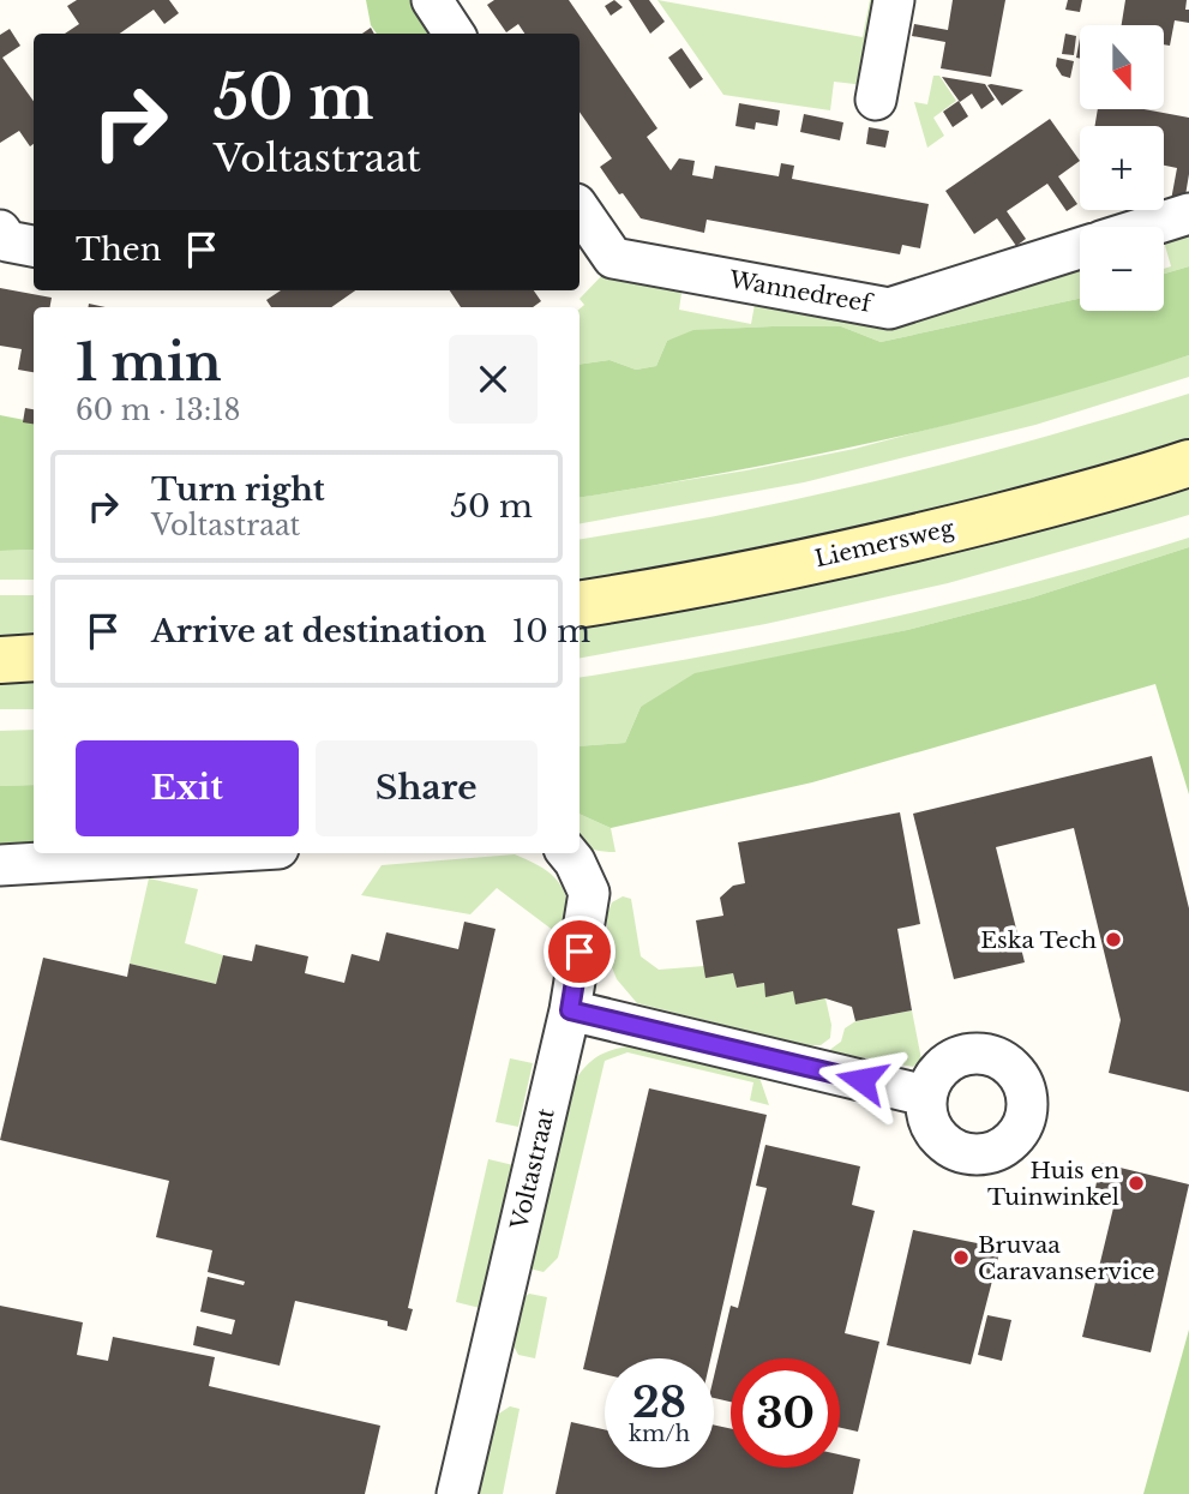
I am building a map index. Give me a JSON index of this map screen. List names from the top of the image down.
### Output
{
  "streets": {
    "main road": ["Liemersweg"],
    "street": ["Wannedreef", "Voltastraat"]
  },
  "places": ["Eska Tech", "Huis en Tuinwinkel", "Bruvaa Caravanservice"],
  "north": "bottom",
  "page": {
    "map_buttons": ["+", "−"],
    "turn": ["50 m", "Voltastraat"],
    "then": "Then",
    "heading": ["1 min", "60 m · 13:18"],
    "list": [
      {
        "name": "Turn right",
        "note": "Voltastraat",
        "value": "50 m"
      },
      {
        "name": "Arrive at destination",
        "value": "10 m"
      }
    ],
    "buttons": ["Exit", "Share"],
    "speed": "28 km/h",
    "limit": "30"
  }
}
